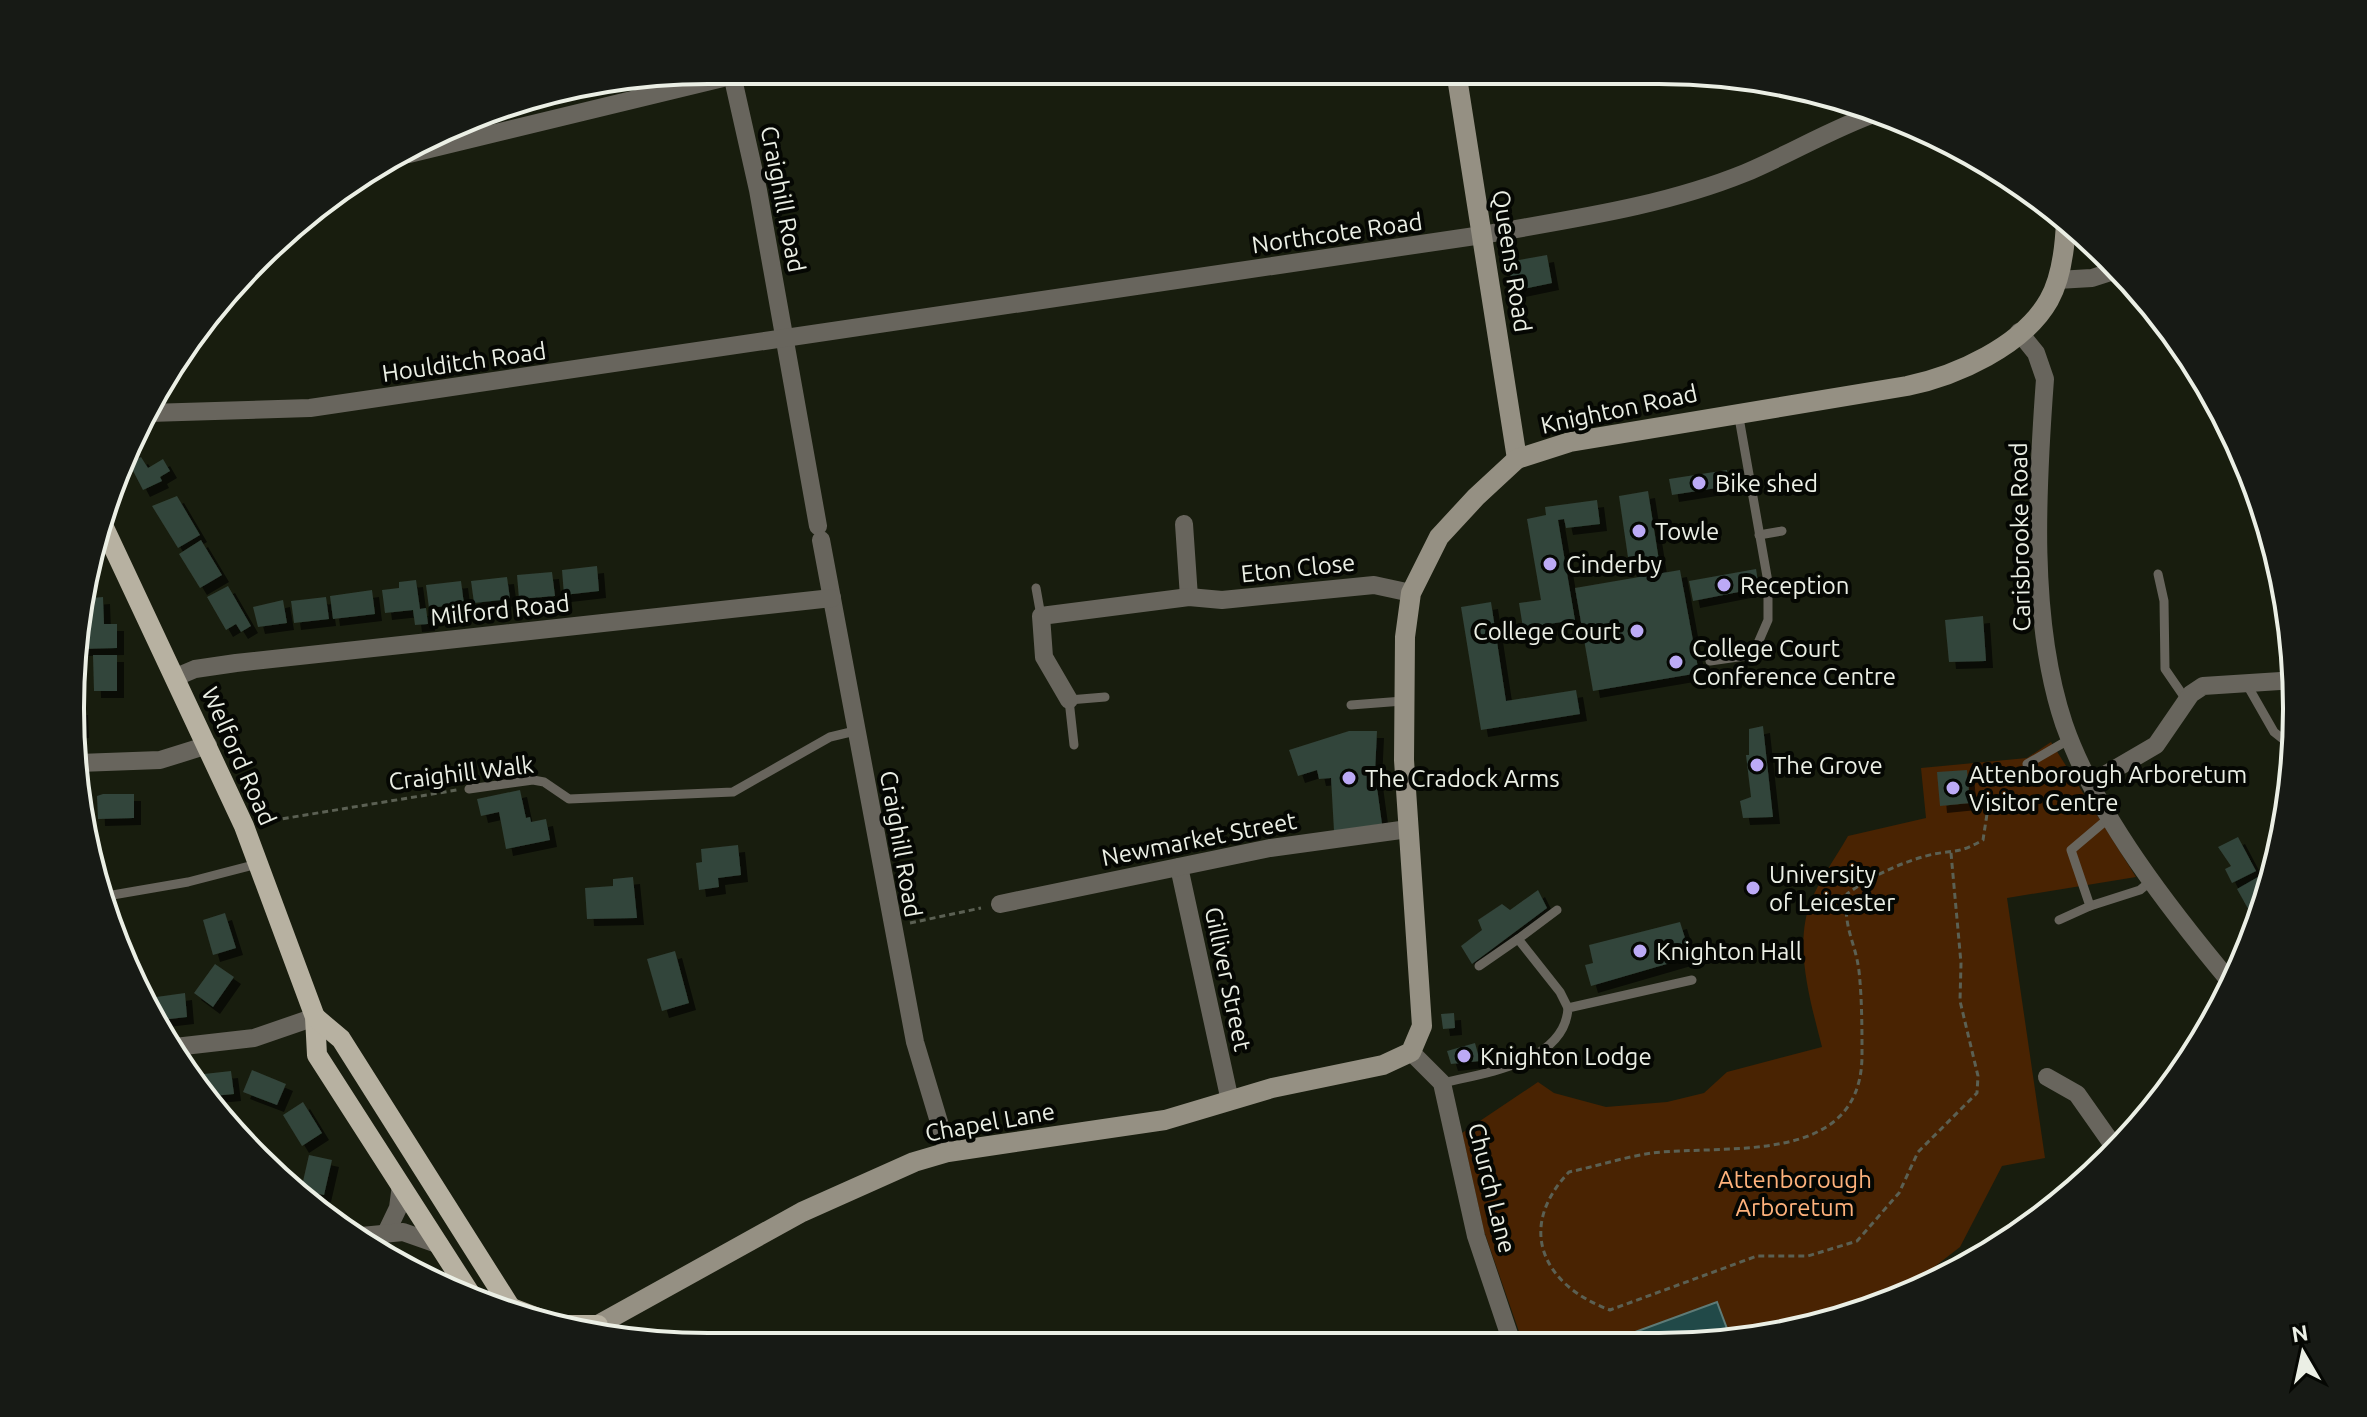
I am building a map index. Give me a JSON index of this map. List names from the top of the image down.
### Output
{
  "streets": {
    "main road": ["Welford Road"],
    "street": [
      "Craighill Road",
      "Northcote Road",
      "Queens Road",
      "Houlditch Road",
      "Knighton Road",
      "Carisbrooke Road",
      "Eton Close",
      "Milford Road",
      "Newmarket Street",
      "Gilliver Street",
      "Chapel Lane",
      "Church Lane"
    ],
    "lane": ["Craighill Walk"]
  },
  "crossings": [
    ["Craighill Road", "Northcote Road"],
    ["Craighill Road", "Houlditch Road"],
    ["Craighill Road", "Milford Road"],
    ["Craighill Road", "Craighill Walk"],
    ["Craighill Road", "Chapel Lane"],
    ["Northcote Road", "Queens Road"],
    ["Northcote Road", "Houlditch Road"],
    ["Queens Road", "Knighton Road"],
    ["Knighton Road", "Carisbrooke Road"],
    ["Knighton Road", "Eton Close"],
    ["Knighton Road", "Newmarket Street"],
    ["Knighton Road", "Chapel Lane"],
    ["Milford Road", "Welford Road"],
    ["Welford Road", "Craighill Walk"],
    ["Newmarket Street", "Gilliver Street"],
    ["Gilliver Street", "Chapel Lane"]
  ],
  "parks": ["Attenborough Arboretum"],
  "places": [
    "Bike shed",
    "Towle",
    "Cinderby",
    "Reception",
    "College Court",
    "College Court Conference Centre",
    "The Grove",
    "The Cradock Arms",
    "Attenborough Arboretum Visitor Centre",
    "University of Leicester",
    "Knighton Hall",
    "Knighton Lodge"
  ],
  "north": "top"
}
